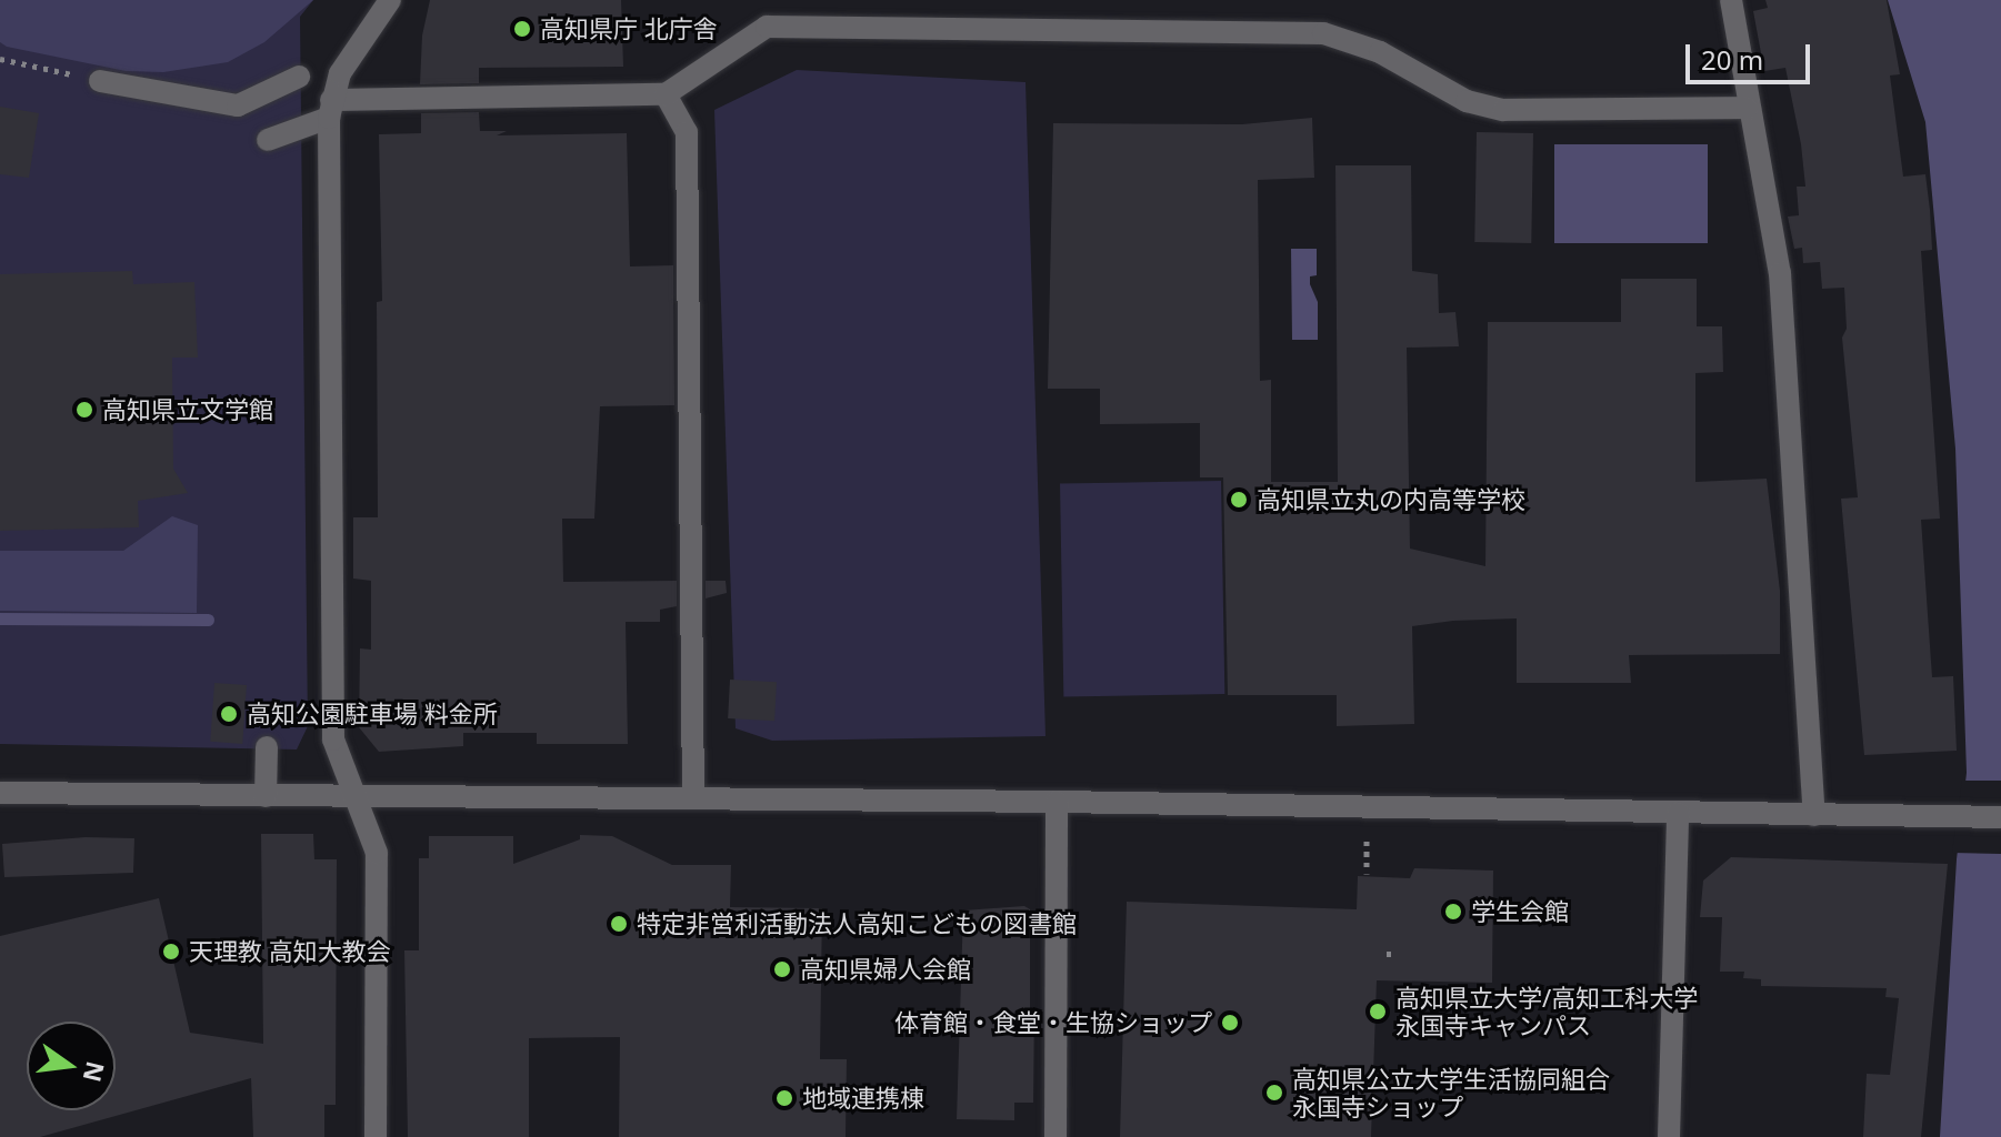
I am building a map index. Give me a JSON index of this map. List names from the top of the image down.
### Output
{
  "places": [
    "高知県庁 北庁舎",
    "高知県立文学館",
    "高知県立丸の内高等学校",
    "高知公園駐車場 料金所",
    "学生会館",
    "特定非営利活動法人高知こどもの図書館",
    "天理教 高知大教会",
    "高知県婦人会館",
    "高知県立大学/高知工科大学 永国寺キャンパス",
    "体育館・食堂・生協ショップ",
    "高知県公立大学生活協同組合 永国寺ショップ",
    "地域連携棟"
  ],
  "scale_bar": "20 m",
  "north": "right"
}
